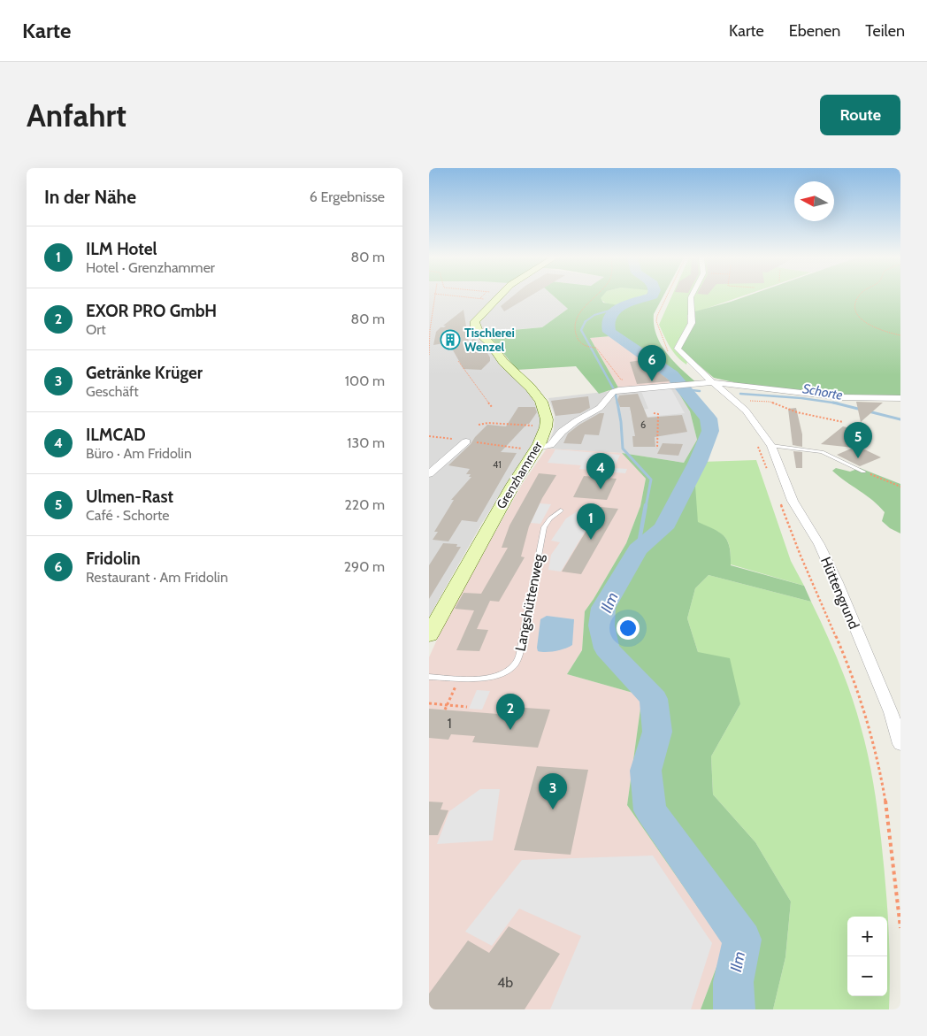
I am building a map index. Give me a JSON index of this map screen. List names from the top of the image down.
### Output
{
  "streets": {
    "main road": ["Grenzhammer"],
    "street": ["Hüttengrund"],
    "lane": ["Langshüttenweg"]
  },
  "water": ["Schorte", "Ilm"],
  "places": {
    "building": ["Tischlerei Wenzel"]
  },
  "house_numbers": [
    "6",
    "41",
    "1",
    "4b"
  ],
  "north": "left",
  "page": {
    "header": "Karte",
    "nav": ["Karte", "Ebenen", "Teilen"],
    "buttons": "Route",
    "title": "Anfahrt",
    "heading": ["In der Nähe", "6 Ergebnisse"],
    "list": [
      {
        "mark": "1",
        "name": "ILM Hotel",
        "note": "Hotel · Grenzhammer",
        "value": "80 m"
      },
      {
        "mark": "2",
        "name": "EXOR PRO GmbH",
        "note": "Ort",
        "value": "80 m"
      },
      {
        "mark": "3",
        "name": "Getränke Krüger",
        "note": "Geschäft",
        "value": "100 m"
      },
      {
        "mark": "4",
        "name": "ILMCAD",
        "note": "Büro · Am Fridolin",
        "value": "130 m"
      },
      {
        "mark": "5",
        "name": "Ulmen-Rast",
        "note": "Café · Schorte",
        "value": "220 m"
      },
      {
        "mark": "6",
        "name": "Fridolin",
        "note": "Restaurant · Am Fridolin",
        "value": "290 m"
      }
    ],
    "pins": [
      "6",
      "5",
      "4",
      "1",
      "2",
      "3"
    ],
    "map_buttons": ["+", "−"]
  }
}
